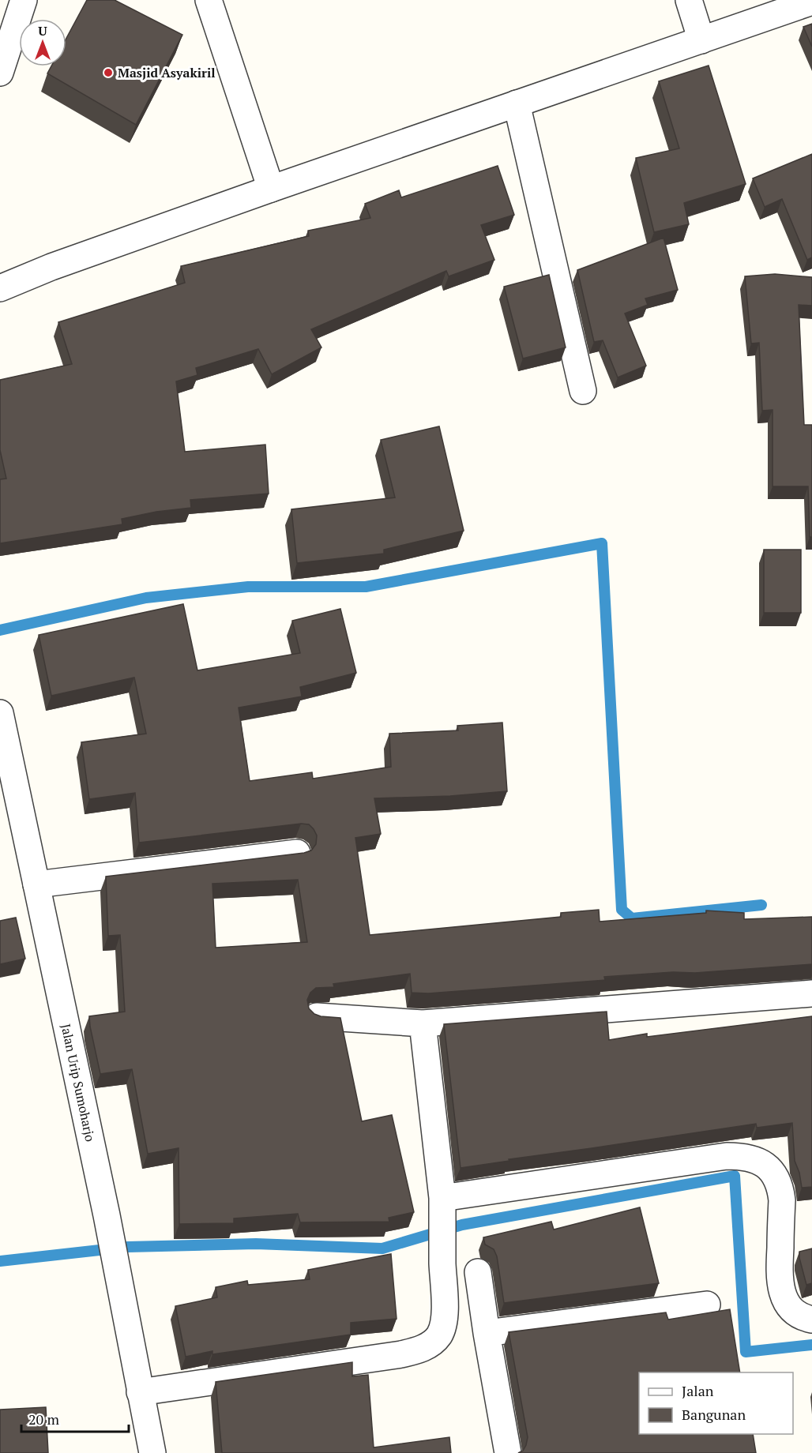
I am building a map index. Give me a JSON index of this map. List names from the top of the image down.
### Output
{
  "streets": {
    "street": ["Jalan Urip Sumoharjo"]
  },
  "places": ["Masjid Asyakiril"],
  "legend": ["Jalan", "Bangunan"],
  "scale_bar": "20 m",
  "north": "top"
}
